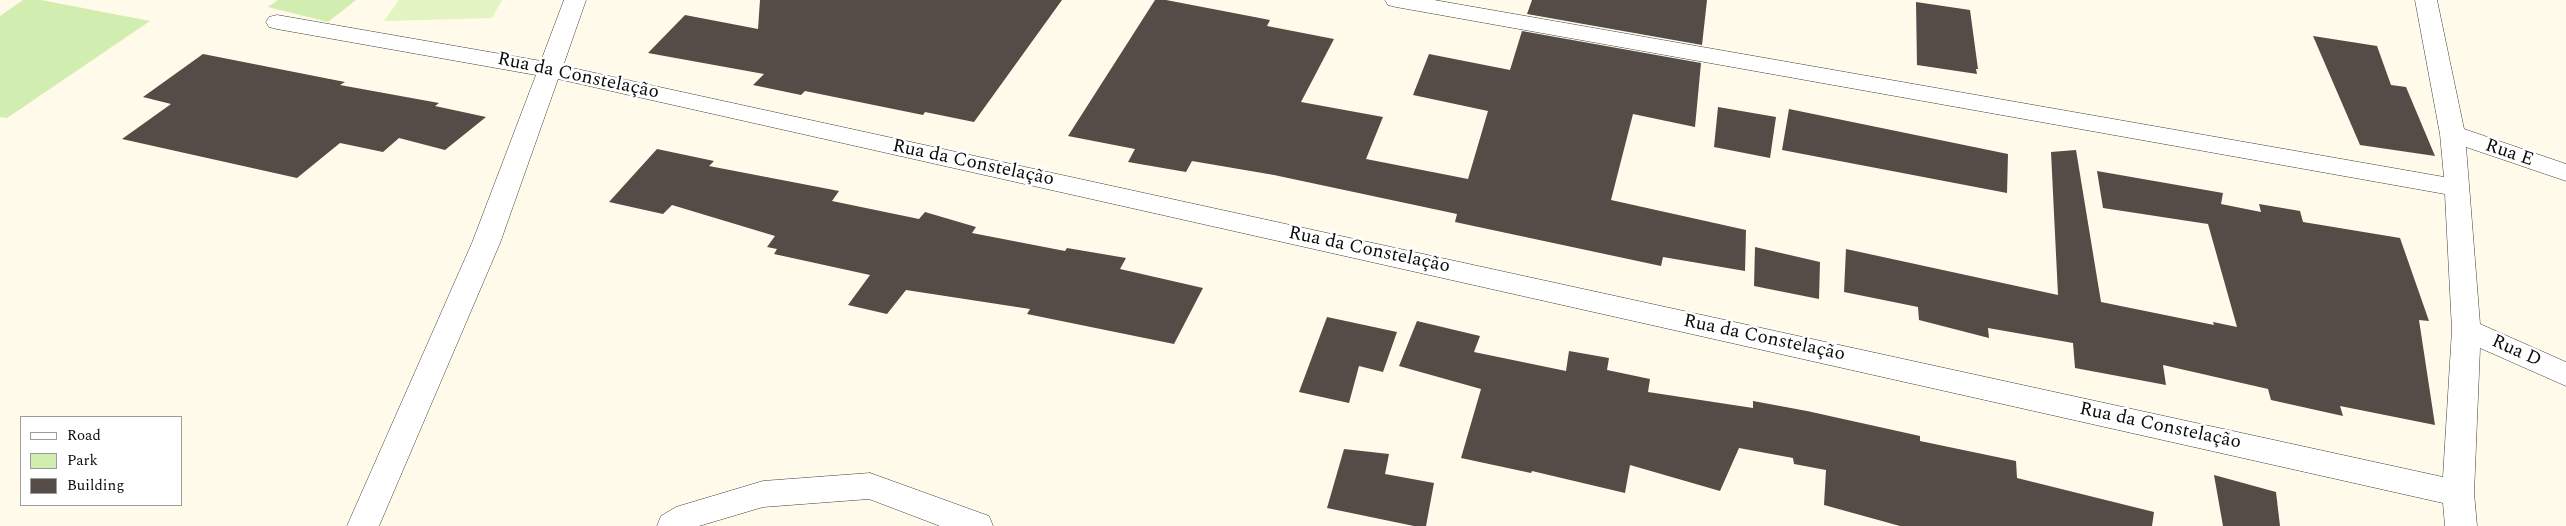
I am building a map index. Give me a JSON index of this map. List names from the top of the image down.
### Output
{
  "streets": {
    "street": ["Rua da Constelação", "Rua E", "Rua D"]
  },
  "legend": ["Road", "Park", "Building"]
}
